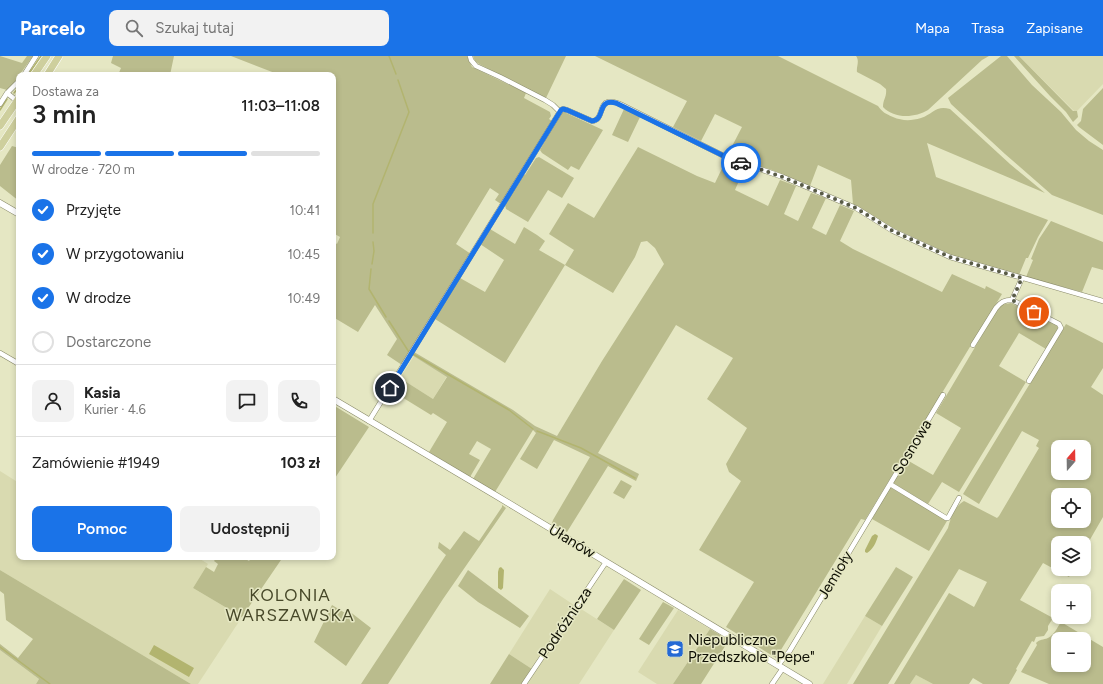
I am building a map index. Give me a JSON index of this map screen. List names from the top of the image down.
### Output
{
  "streets": {
    "street": [
      "Sosnowa",
      "Ułanów",
      "Jemioły",
      "Podróżnicza"
    ]
  },
  "crossings": [
    ["Sosnowa", "Jemioły"],
    ["Ułanów", "Jemioły"],
    ["Ułanów", "Podróżnicza"]
  ],
  "districts": ["KOLONIA WARSZAWSKA"],
  "places": {
    "school or university": ["Niepubliczne Przedszkole \"Pepe\""]
  },
  "north": "top",
  "page": {
    "header": "Parcelo",
    "search": "Szukaj tutaj",
    "nav": ["Mapa", "Trasa", "Zapisane"],
    "heading": ["3 min", "Dostawa za", "11:03–11:08"],
    "panel": [
      "Kasia",
      "Kurier · 4.6",
      "Zamówienie #1949",
      "103 zł"
    ],
    "bar": "W drodze · 720 m",
    "list": [
      ["Przyjęte", "10:41"],
      ["W przygotowaniu", "10:45"],
      ["W drodze", "10:49"],
      "Dostarczone"
    ],
    "map_buttons": ["+", "−"],
    "buttons": ["Pomoc", "Udostępnij"]
  }
}
